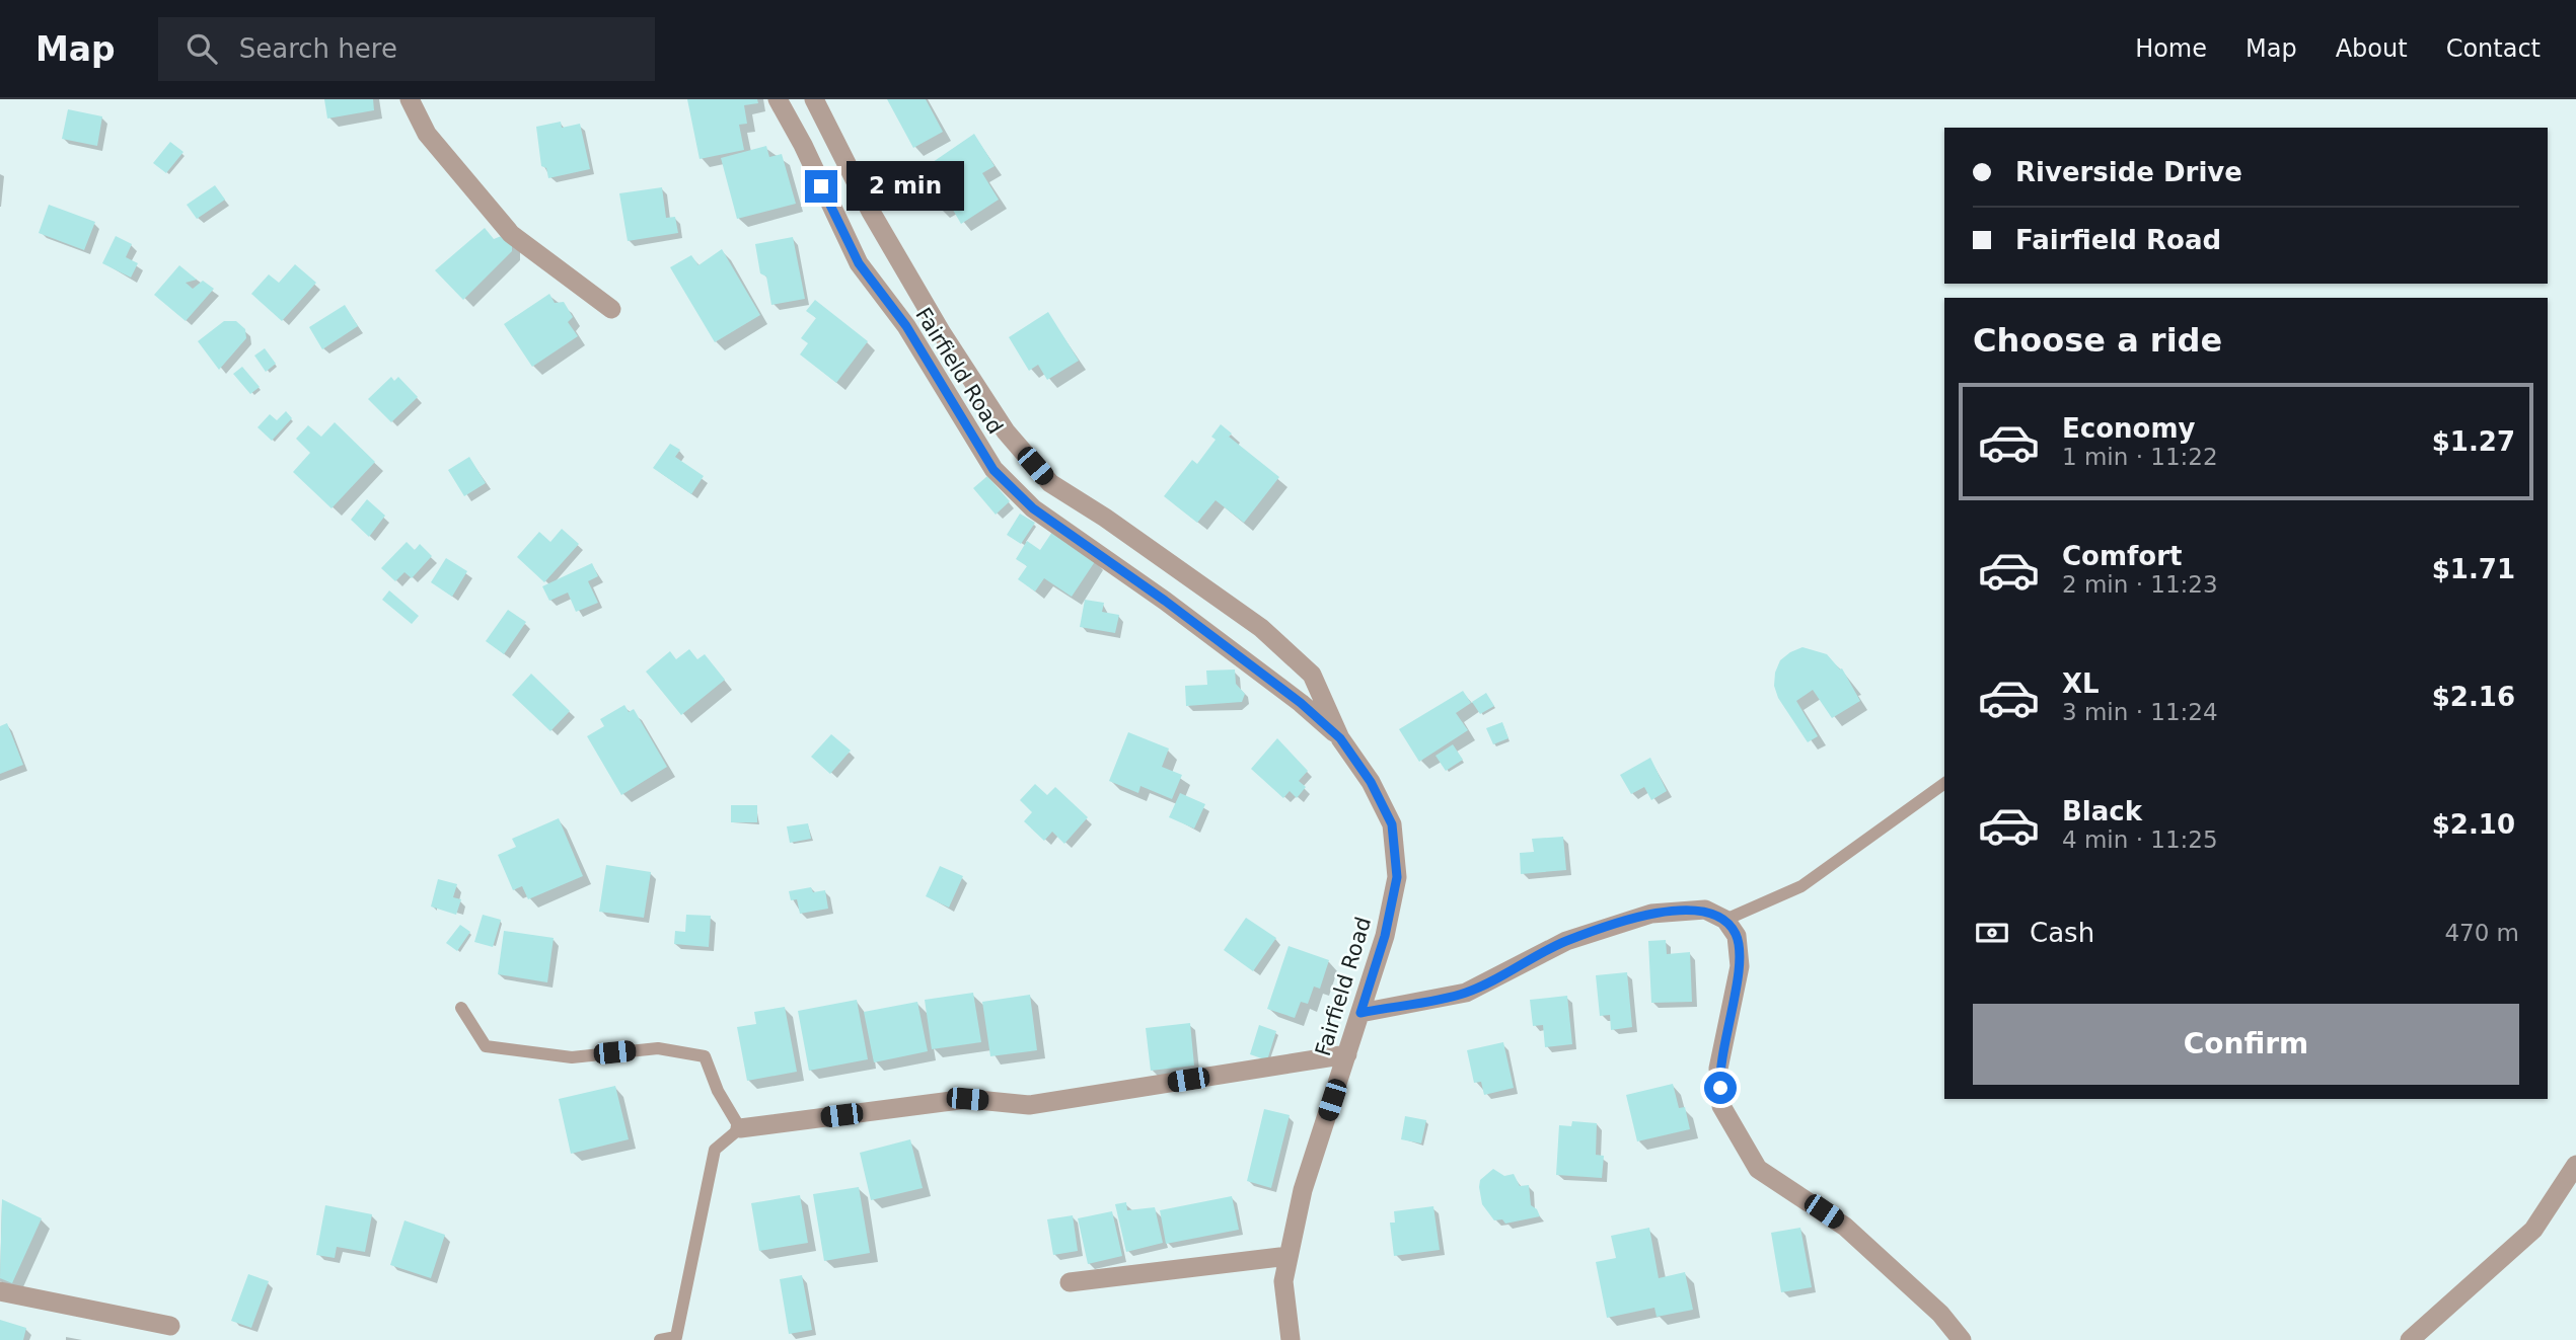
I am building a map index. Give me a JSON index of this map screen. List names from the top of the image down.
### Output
{
  "streets": {
    "street": ["Fairfield Road"]
  },
  "page": {
    "header": "Map",
    "search": "Search here",
    "nav": [
      "Home",
      "Map",
      "About",
      "Contact"
    ],
    "banner": ["Riverside Drive", "Fairfield Road"],
    "bubble": "2 min",
    "heading": "Choose a ride",
    "list": [
      {
        "name": "Economy",
        "note": "1 min · 11:22",
        "value": "$1.27"
      },
      {
        "name": "Comfort",
        "note": "2 min · 11:23",
        "value": "$1.71"
      },
      {
        "name": "XL",
        "note": "3 min · 11:24",
        "value": "$2.16"
      },
      {
        "name": "Black",
        "note": "4 min · 11:25",
        "value": "$2.10"
      }
    ],
    "pay": ["Cash", "470 m"],
    "buttons": "Confirm"
  }
}
